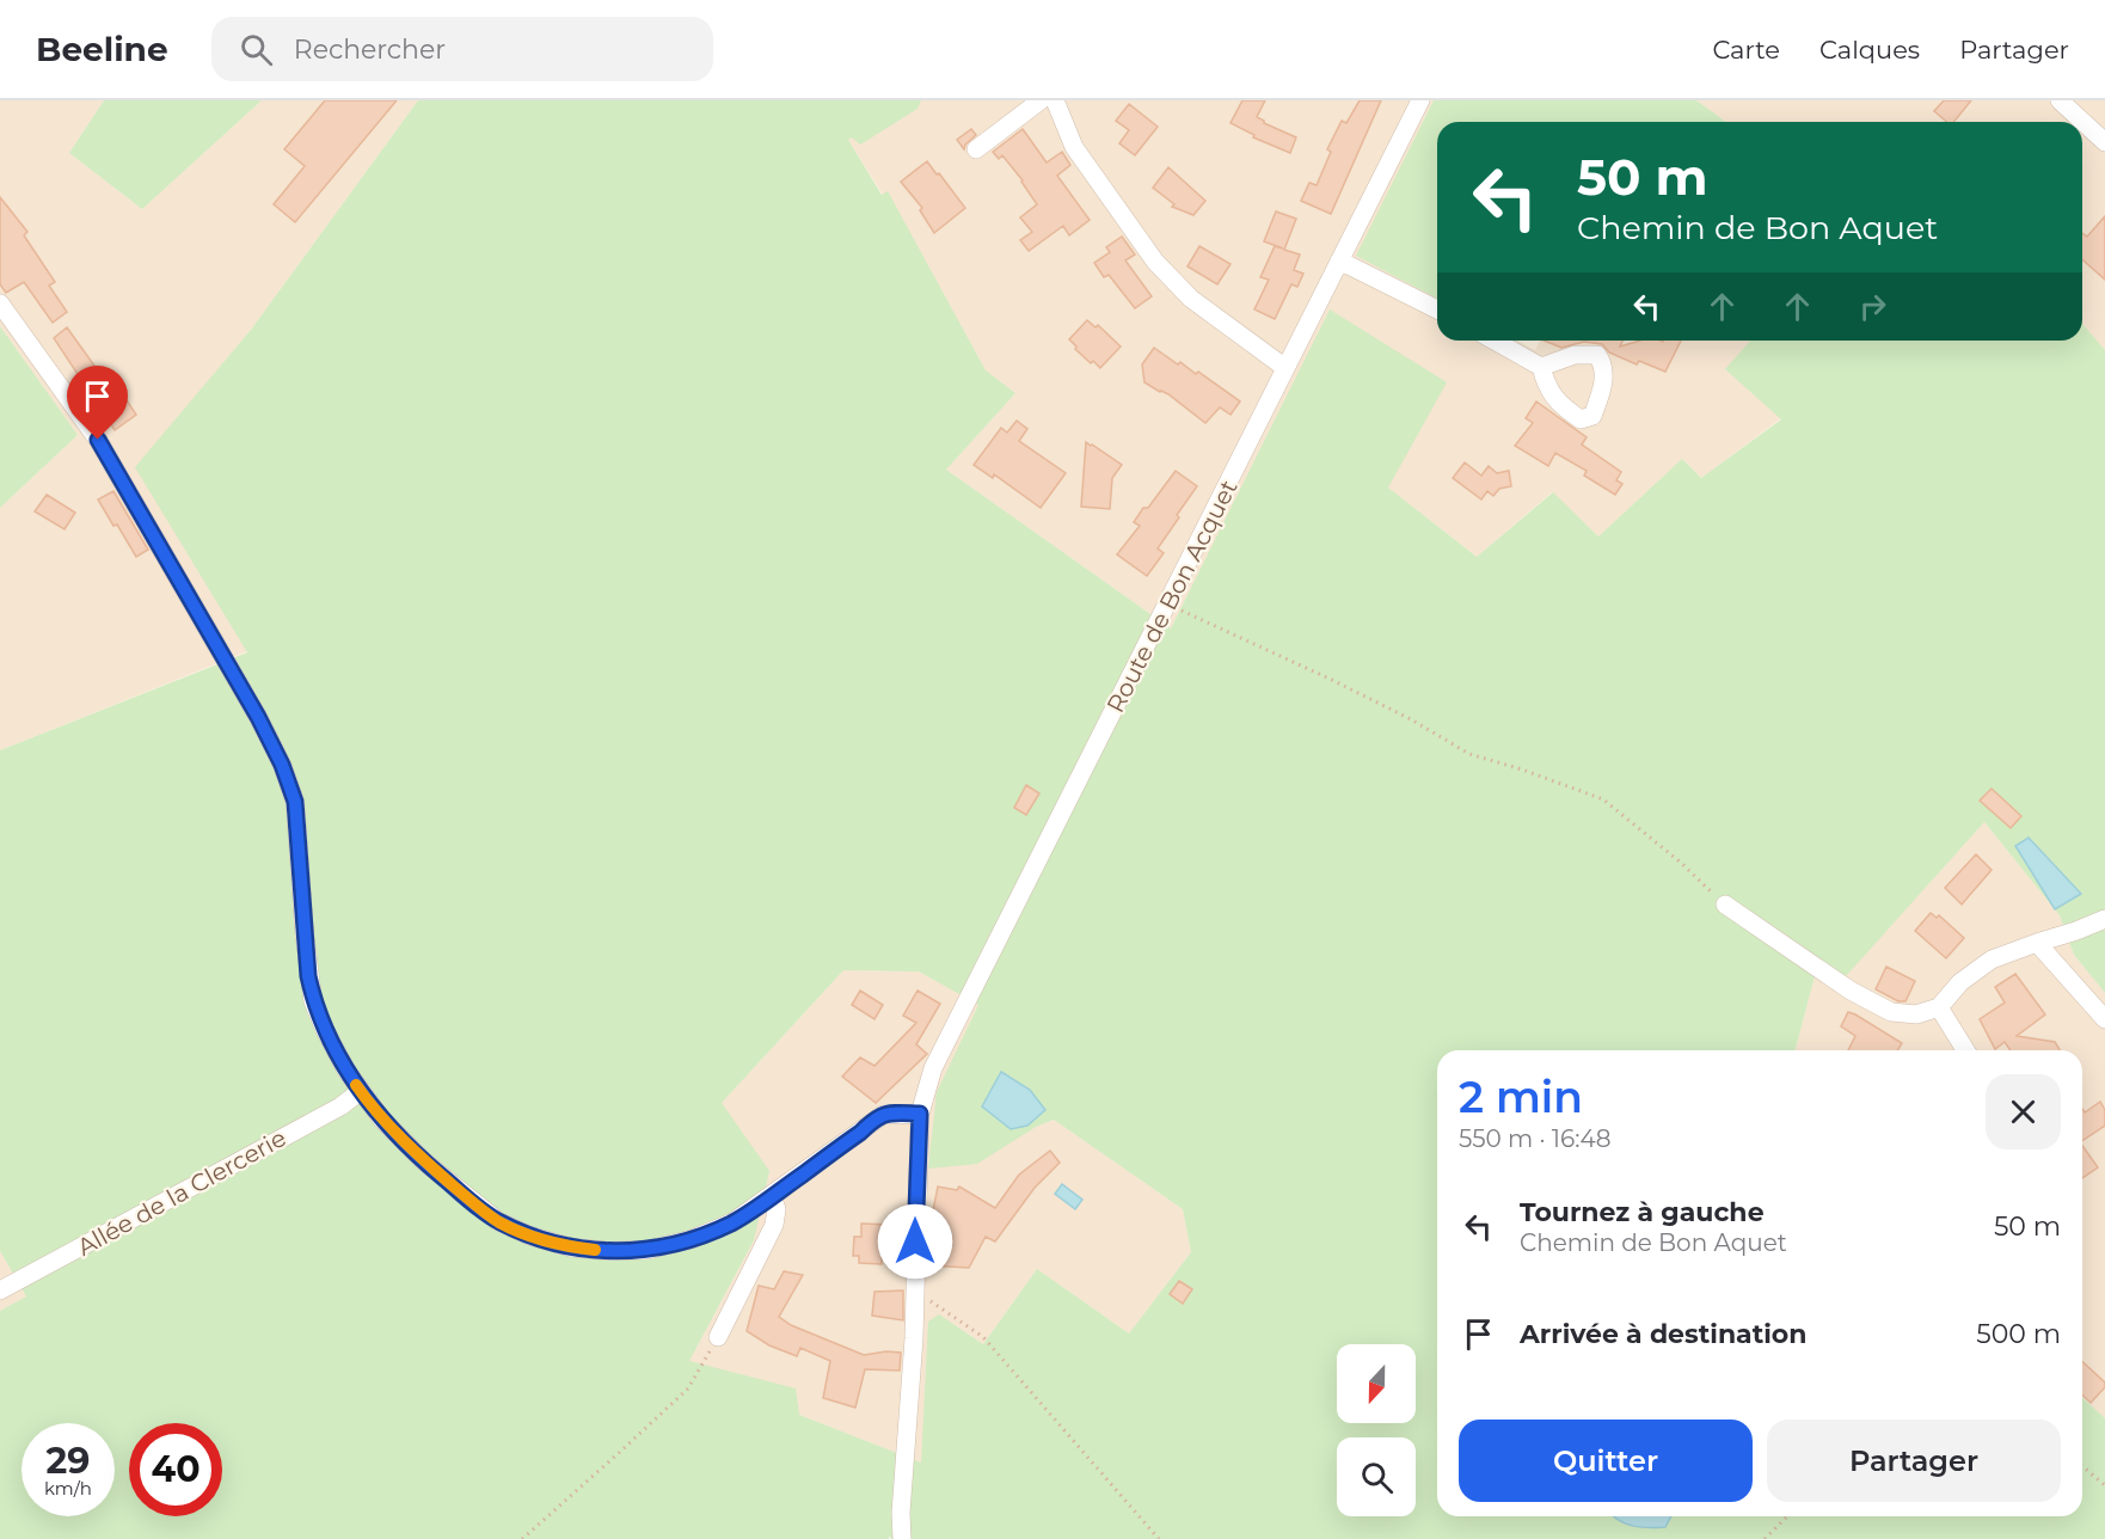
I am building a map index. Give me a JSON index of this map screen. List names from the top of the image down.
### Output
{
  "streets": {
    "street": ["Route de Bon Acquet", "Allée de la Clercerie"]
  },
  "north": "bottom",
  "page": {
    "header": "Beeline",
    "search": "Rechercher",
    "nav": ["Carte", "Calques", "Partager"],
    "turn": ["50 m", "Chemin de Bon Aquet"],
    "heading": ["2 min", "550 m · 16:48"],
    "list": [
      {
        "name": "Tournez à gauche",
        "note": "Chemin de Bon Aquet",
        "value": "50 m"
      },
      {
        "name": "Arrivée à destination",
        "value": "500 m"
      }
    ],
    "buttons": ["Quitter", "Partager"],
    "speed": "29 km/h",
    "limit": "40"
  }
}
